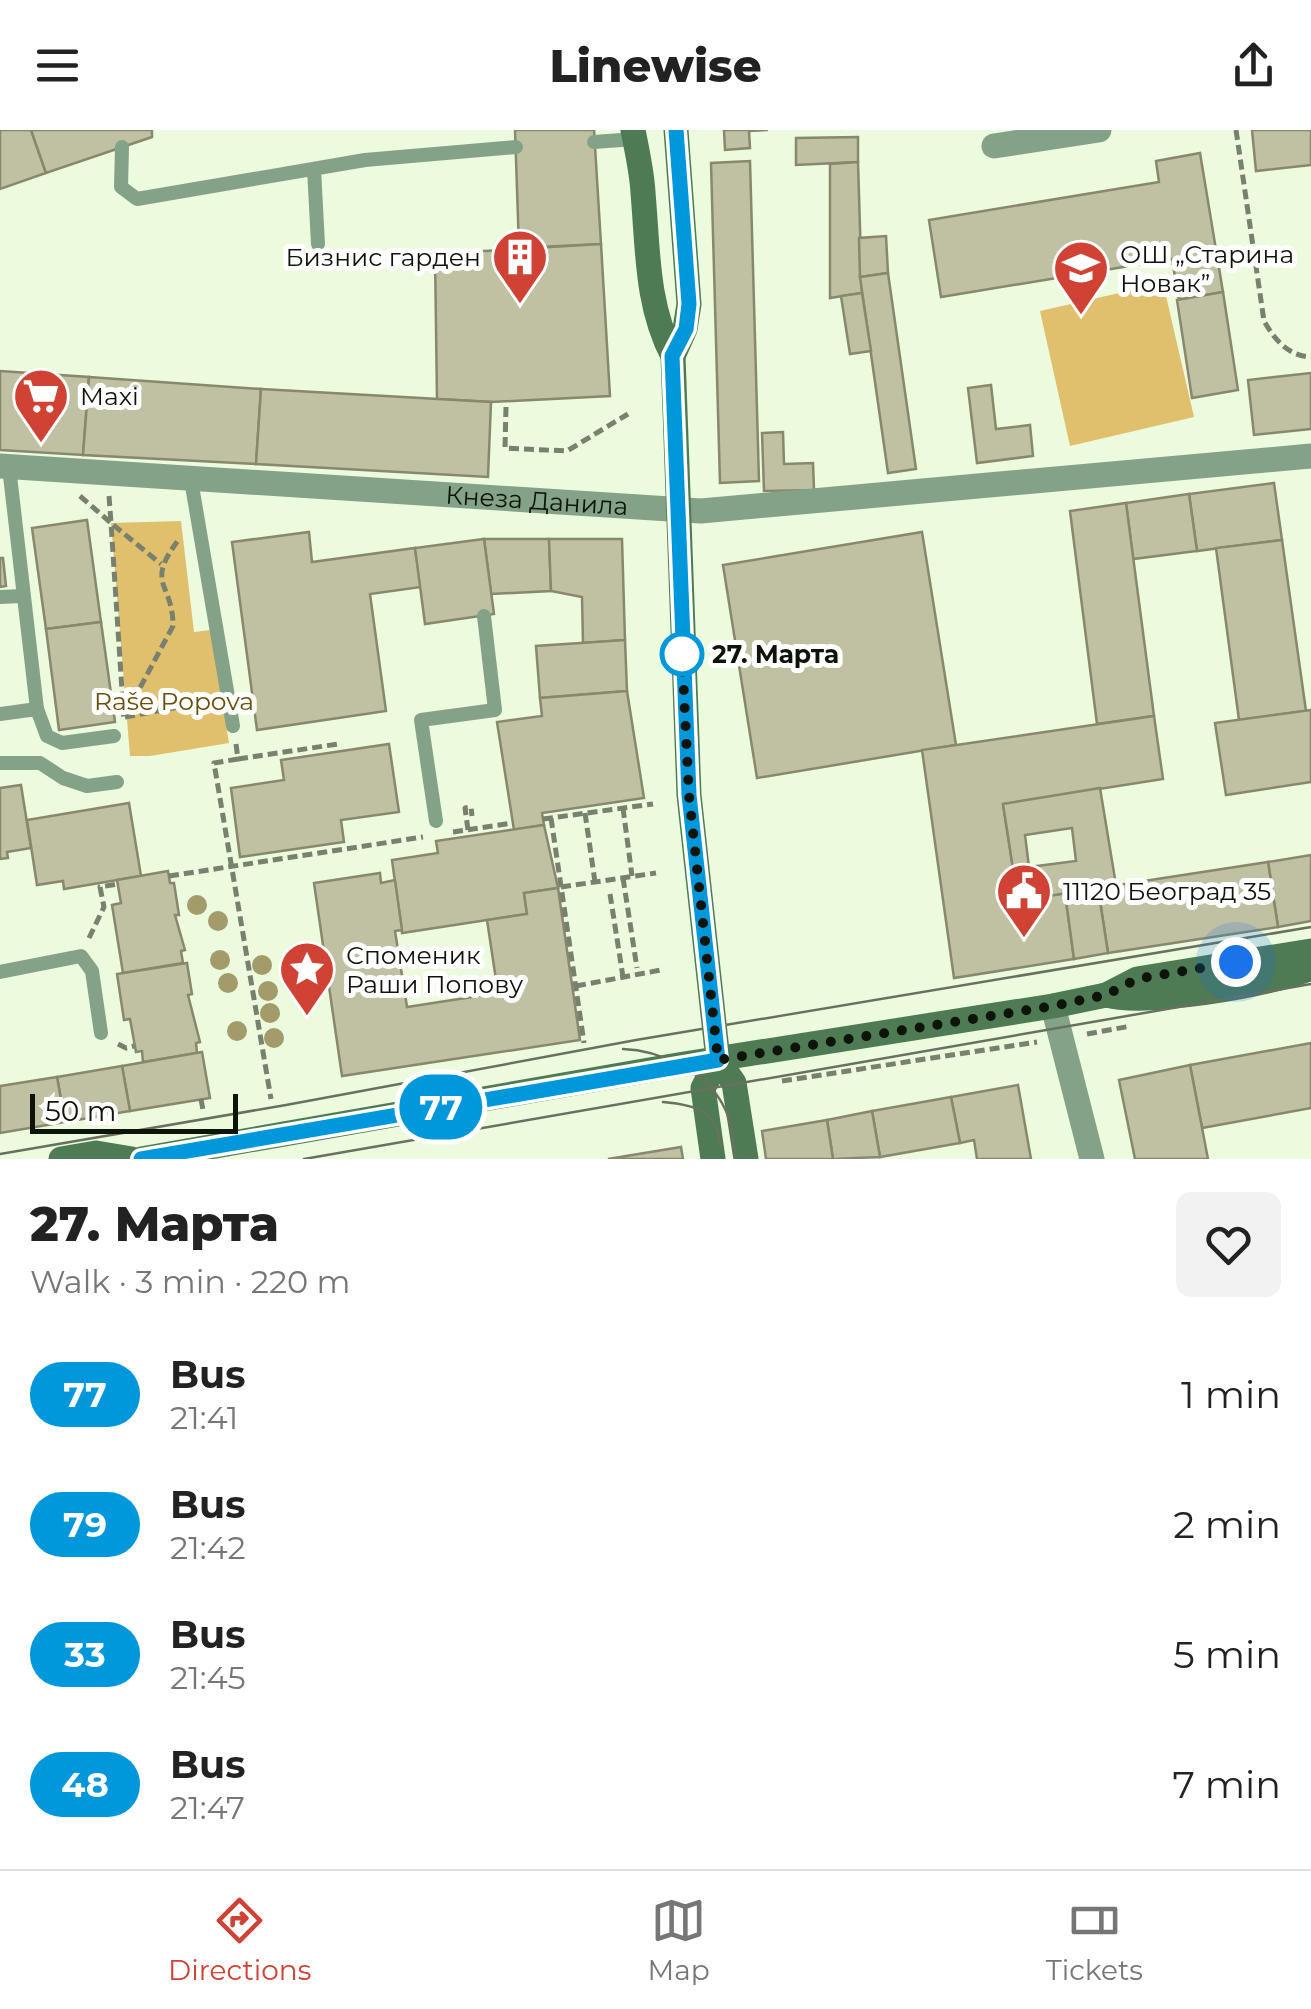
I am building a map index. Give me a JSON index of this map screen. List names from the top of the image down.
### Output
{
  "streets": {
    "street": ["Кнеза Данила"]
  },
  "parks": ["Raše Popova"],
  "places": {
    "building": ["Бизнис гарден"],
    "school or university": ["ОШ „Старина Новак”"],
    "supermarket": ["Maxi"],
    "other": ["27. Марта"],
    "public building": ["11120 Београд 35"],
    "place": ["Споменик Раши Попову"]
  },
  "lines": ["bus line 77"],
  "scale_bar": "50 m",
  "page": {
    "header": "Linewise",
    "on_map": "77",
    "scale": "50 m",
    "heading": ["27. Марта", "Walk · 3 min · 220 m"],
    "list": [
      {
        "mark": "77",
        "name": "Bus",
        "note": "21:41",
        "value": "1 min"
      },
      {
        "mark": "79",
        "name": "Bus",
        "note": "21:42",
        "value": "2 min"
      },
      {
        "mark": "33",
        "name": "Bus",
        "note": "21:45",
        "value": "5 min"
      },
      {
        "mark": "48",
        "name": "Bus",
        "note": "21:47",
        "value": "7 min"
      }
    ],
    "tabs": ["Directions", "Map", "Tickets"]
  }
}
